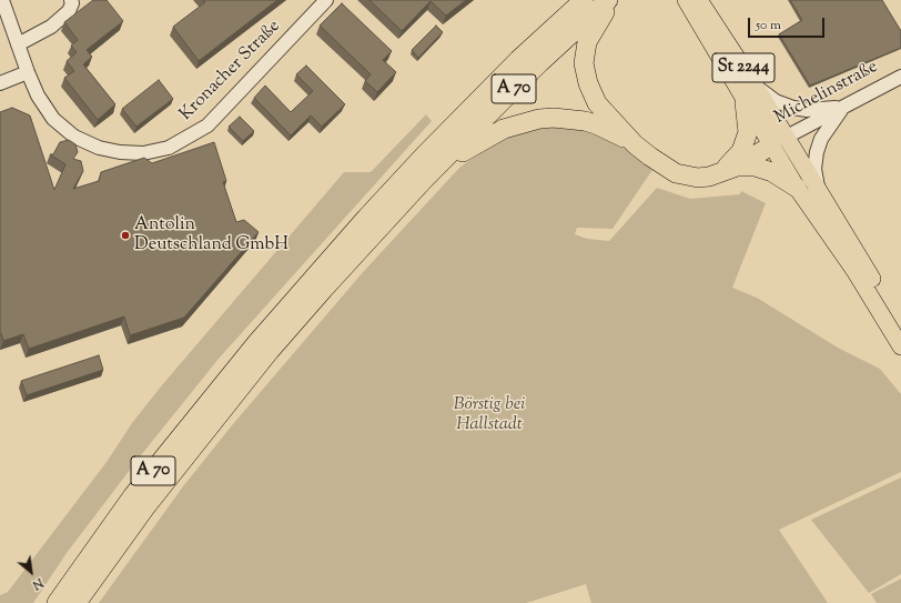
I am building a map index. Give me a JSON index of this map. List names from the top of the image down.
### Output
{
  "streets": {
    "highway": ["A 70"],
    "main road": ["St 2244"],
    "street": ["Kronacher Straße", "Michelinstraße"]
  },
  "crossings": [
    ["St 2244", "Michelinstraße"]
  ],
  "parks": ["Börstig bei Hallstadt"],
  "places": ["Antolin Deutschland GmbH"],
  "scale_bar": "50 m",
  "north": "bottom right"
}
